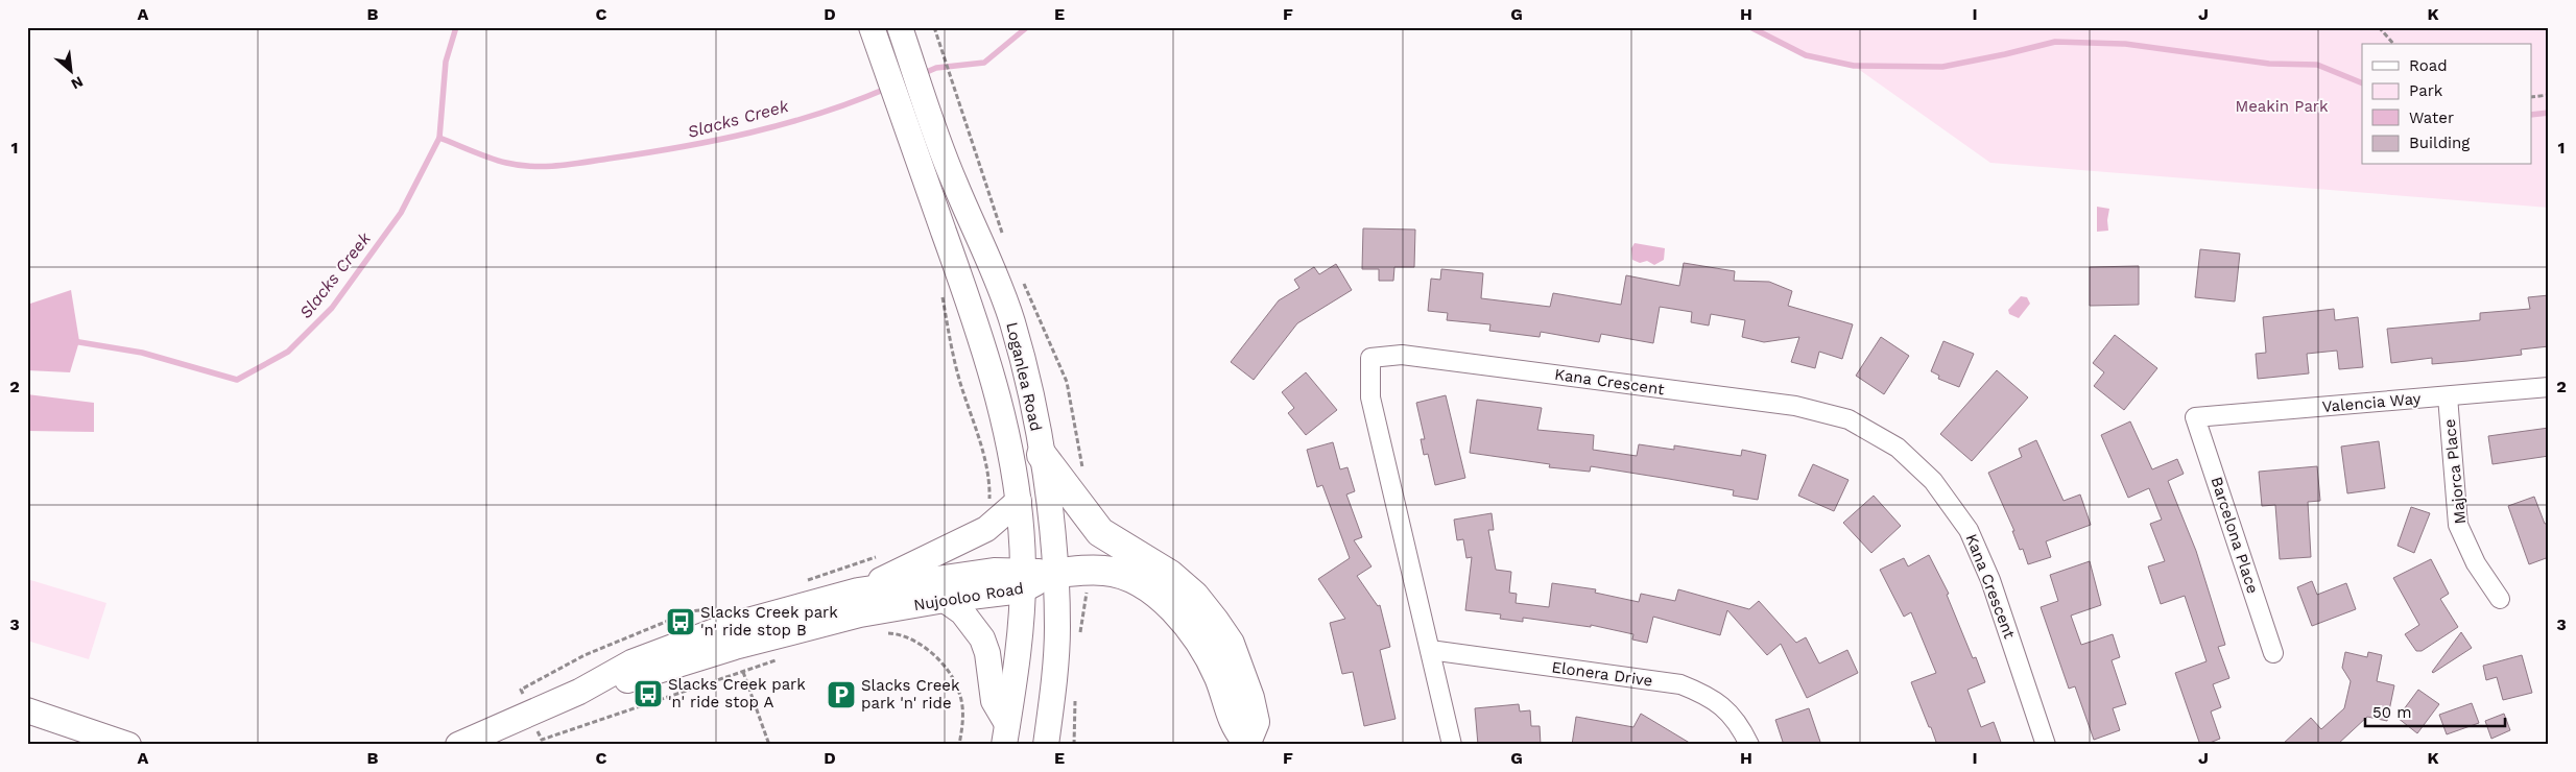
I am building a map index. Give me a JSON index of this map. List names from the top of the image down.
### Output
{
  "streets": {
    "main road": ["Loganlea Road", "Nujooloo Road"],
    "street": [
      "Kana Crescent",
      "Valencia Way",
      "Majorca Place",
      "Barcelona Place",
      "Elonera Drive"
    ]
  },
  "crossings": [
    ["Loganlea Road", "Nujooloo Road"],
    ["Kana Crescent", "Elonera Drive"],
    ["Valencia Way", "Majorca Place"],
    ["Valencia Way", "Barcelona Place"]
  ],
  "water": ["Slacks Creek"],
  "parks": ["Meakin Park"],
  "places": {
    "bus stop": ["Slacks Creek park 'n' ride stop B", "Slacks Creek park 'n' ride stop A"],
    "parking": ["Slacks Creek park 'n' ride"]
  },
  "legend": [
    "Road",
    "Park",
    "Water",
    "Building"
  ],
  "scale_bar": "50 m",
  "north": "bottom right",
  "grid": {
    "columns": [
      "A",
      "B",
      "C",
      "D",
      "E",
      "F",
      "G",
      "H",
      "I",
      "J",
      "K"
    ],
    "rows": ["1", "2", "3"]
  }
}
